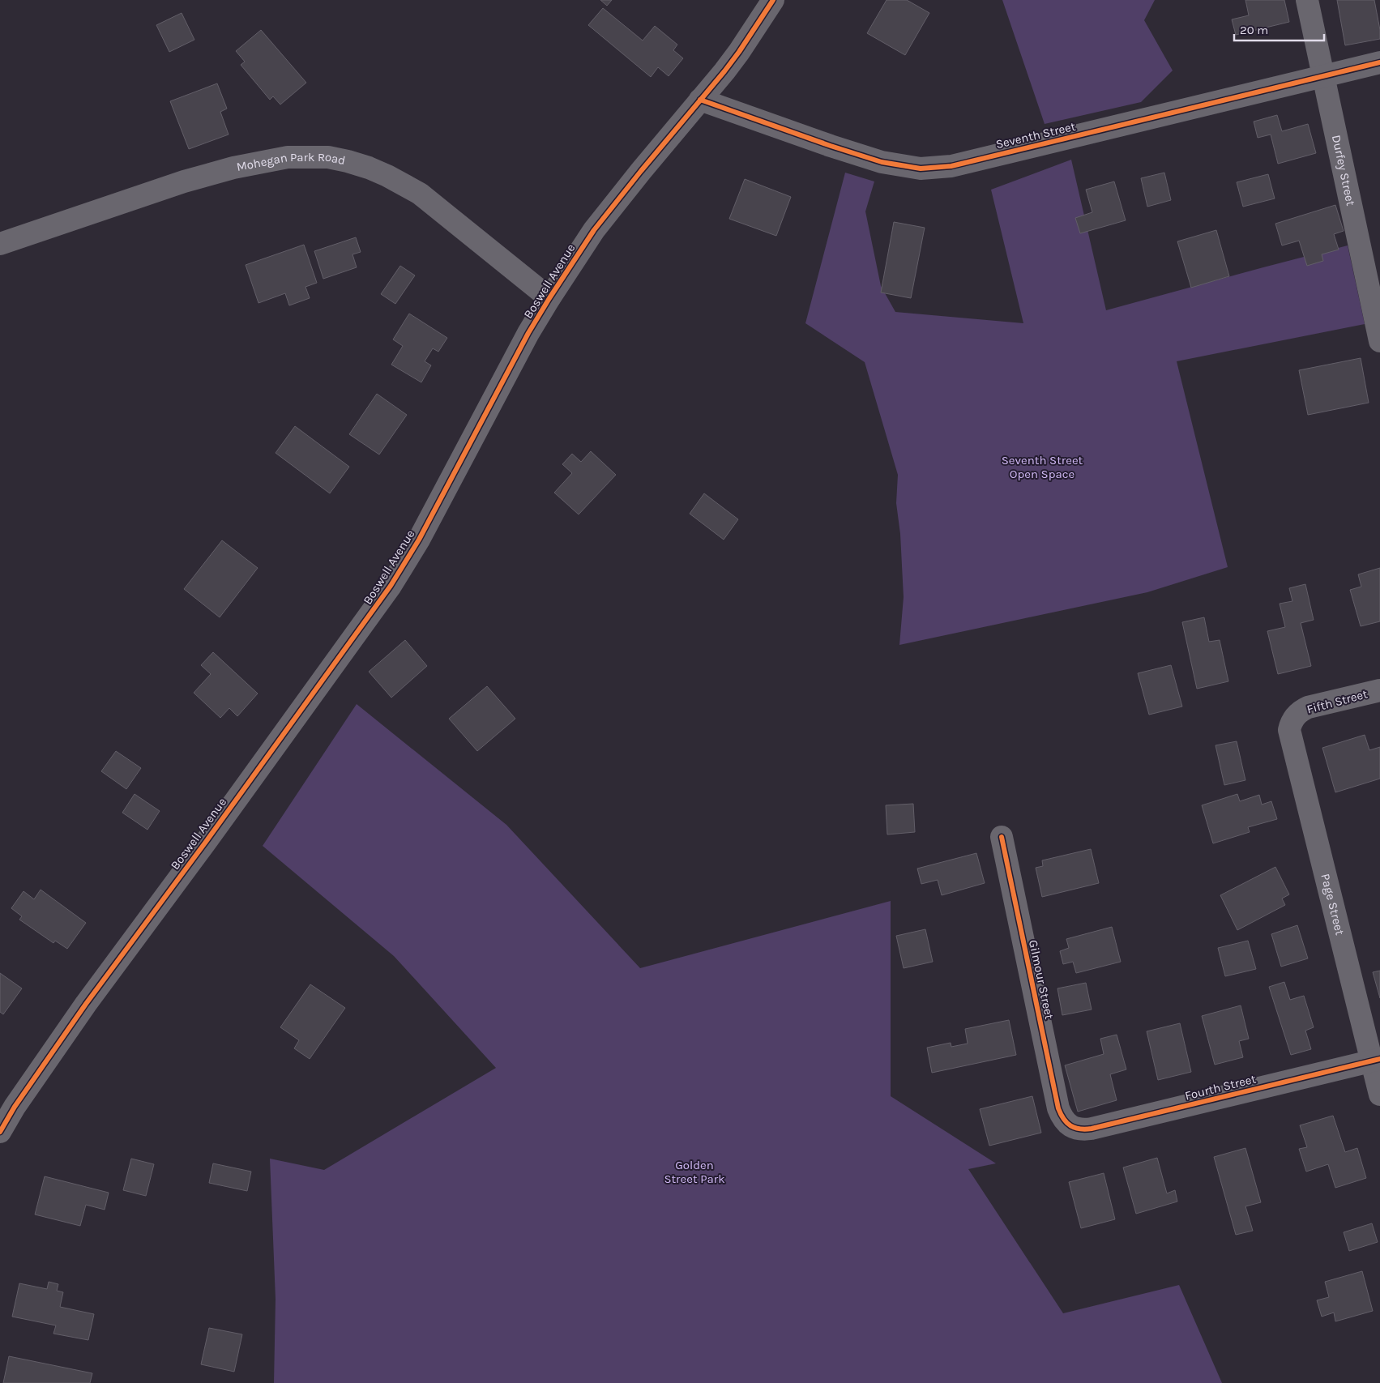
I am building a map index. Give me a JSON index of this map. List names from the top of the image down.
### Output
{
  "streets": {
    "street": [
      "Seventh Street",
      "Mohegan Park Road",
      "Durfey Street",
      "Boswell Avenue",
      "Fifth Street",
      "Page Street",
      "Gilmour Street",
      "Fourth Street"
    ]
  },
  "crossings": [
    ["Seventh Street", "Durfey Street"],
    ["Seventh Street", "Boswell Avenue"],
    ["Mohegan Park Road", "Boswell Avenue"],
    ["Fifth Street", "Page Street"],
    ["Page Street", "Fourth Street"],
    ["Gilmour Street", "Fourth Street"]
  ],
  "parks": ["Seventh Street Open Space", "Golden Street Park"],
  "scale_bar": "20 m"
}
